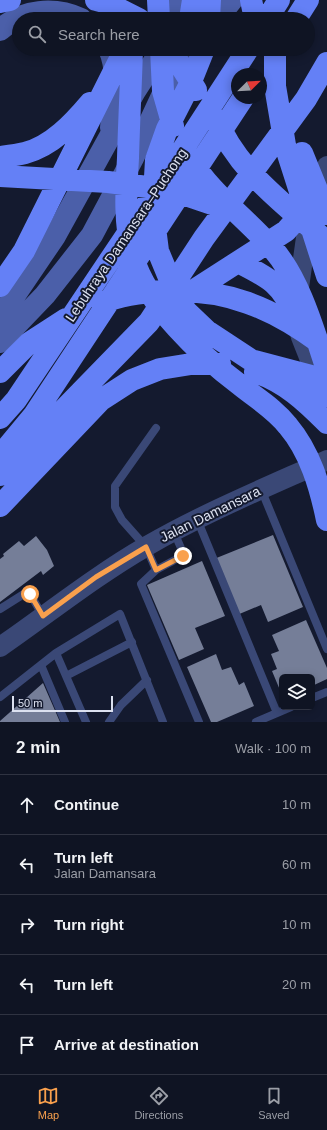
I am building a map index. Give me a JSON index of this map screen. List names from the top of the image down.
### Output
{
  "streets": {
    "highway": ["Lebuhraya Damansara–Puchong"],
    "street": ["Jalan Damansara"]
  },
  "scale_bar": "50 m",
  "north": "top right",
  "page": {
    "search": "Search here",
    "scale": "50 m",
    "heading": ["2 min", "Walk · 100 m"],
    "list": [
      ["Continue", "10 m"],
      ["Turn left", "Jalan Damansara", "60 m"],
      ["Turn right", "10 m"],
      ["Turn left", "20 m"],
      "Arrive at destination"
    ],
    "nav": ["Map", "Directions", "Saved"]
  }
}
